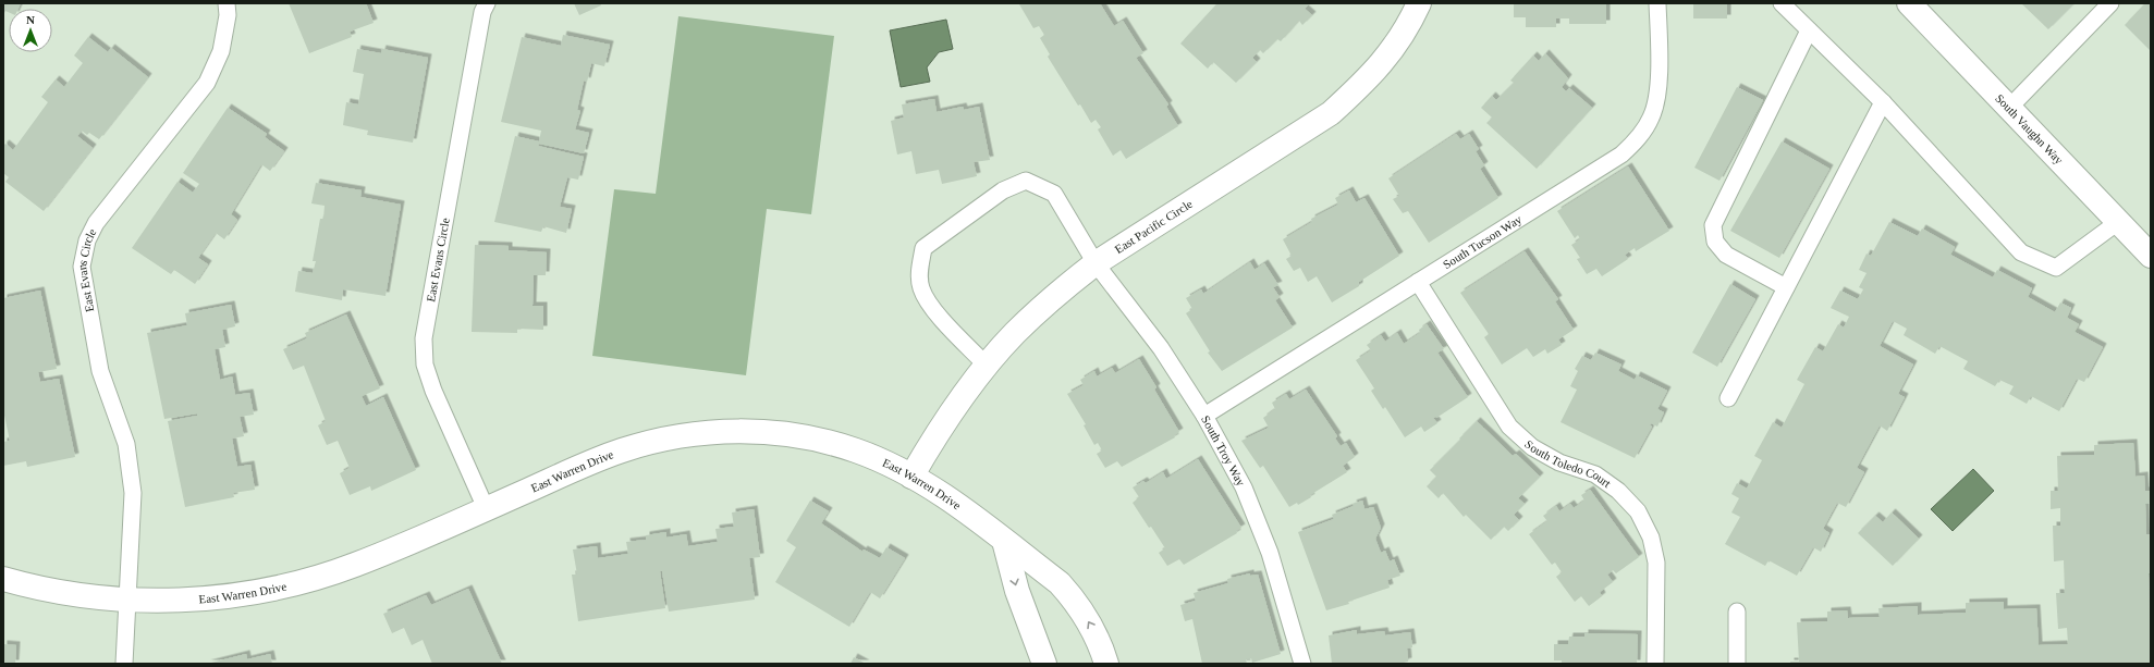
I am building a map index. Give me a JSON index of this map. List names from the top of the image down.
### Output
{
  "streets": {
    "street": ["South Vaughn Way", "East Pacific Circle", "East Warren Drive"],
    "lane": [
      "South Tucson Way",
      "East Evans Circle",
      "South Troy Way",
      "South Toledo Court"
    ]
  },
  "crossings": [
    ["East Pacific Circle", "South Troy Way"],
    ["East Pacific Circle", "East Warren Drive"],
    ["South Tucson Way", "South Troy Way"],
    ["South Tucson Way", "South Toledo Court"],
    ["East Evans Circle", "East Warren Drive"]
  ],
  "north": "top"
}
